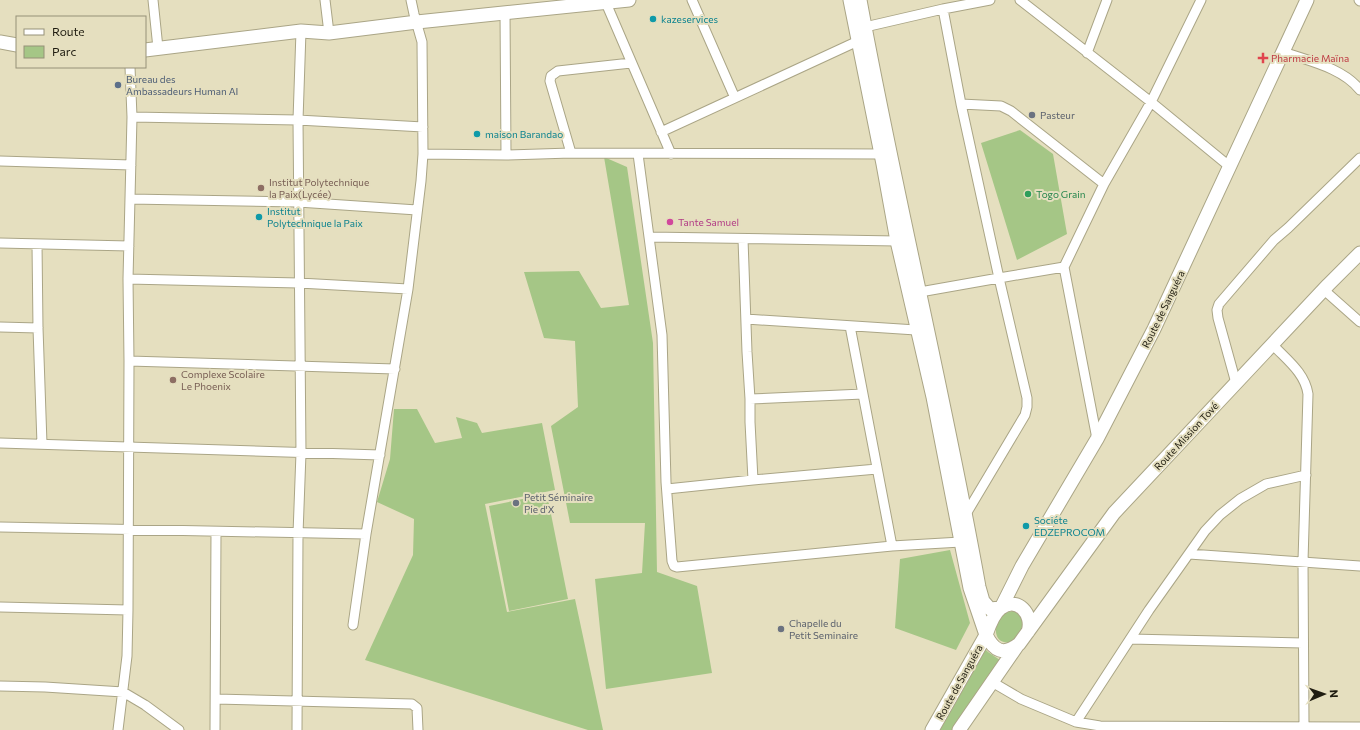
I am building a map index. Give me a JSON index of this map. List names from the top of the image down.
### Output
{
  "streets": {
    "street": ["Route de Sanguéra", "Route Mission Tové"]
  },
  "crossings": [
    ["Route de Sanguéra", "Route Mission Tové"]
  ],
  "places": {
    "other": [
      "kazeservices",
      "Bureau des Ambassadeurs Human AI",
      "Pasteur",
      "maison Barandao",
      "Institut Polytechnique la Paix(Lycée)",
      "Togo Grain",
      "Institut Polytechnique la Paix",
      "Tante Samuel",
      "Complexe Scolaire Le Phoenix",
      "Petit Séminaire Pie d'X",
      "Sociéte EDZEPROCOM",
      "Chapelle du Petit Seminaire"
    ],
    "health": ["Pharmacie Maïna"]
  },
  "legend": ["Route", "Parc"],
  "north": "right"
}
